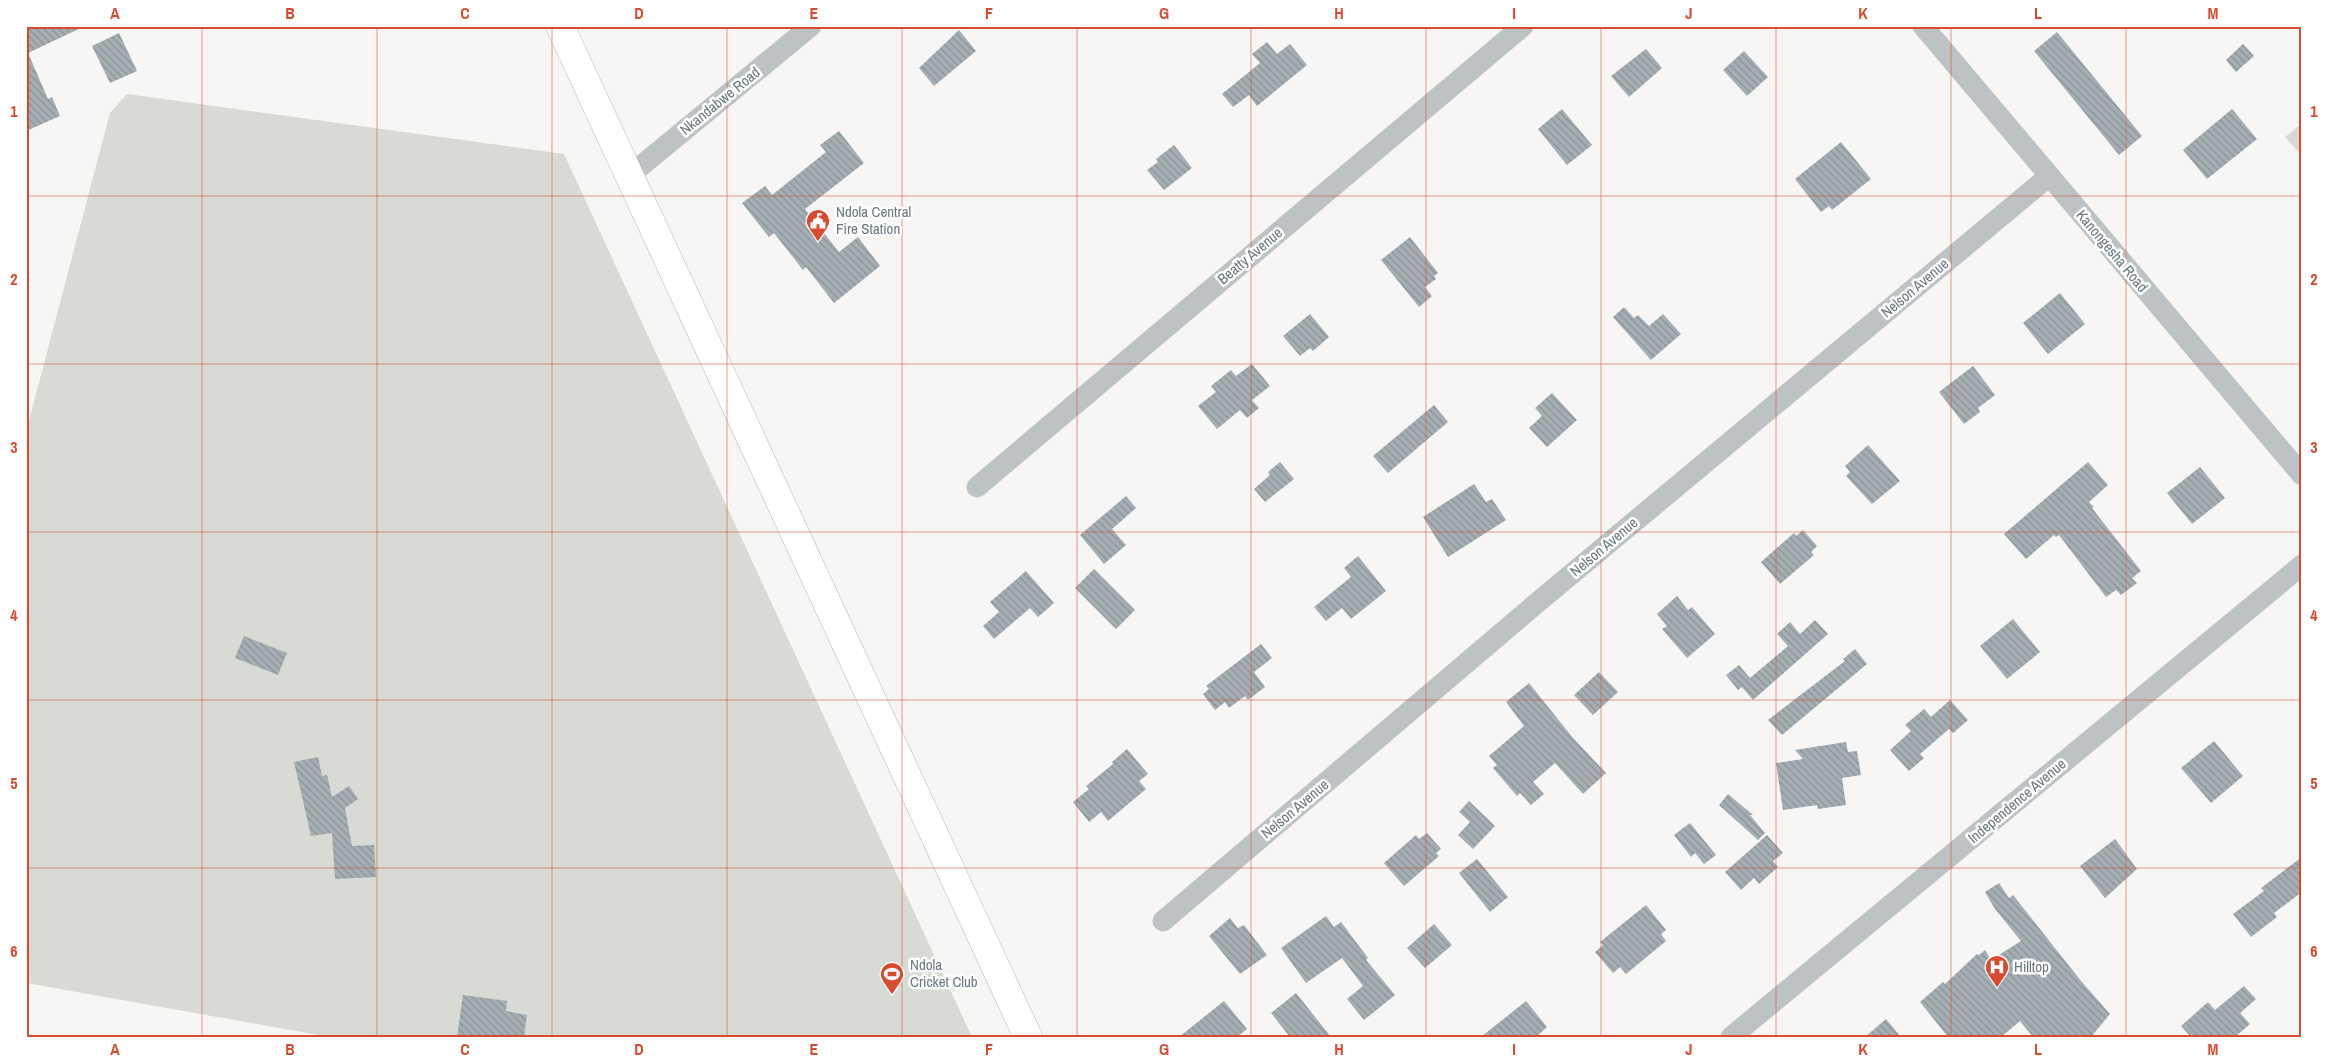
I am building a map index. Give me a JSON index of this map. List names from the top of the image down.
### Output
{
  "streets": {
    "street": [
      "Nkandabwe Road",
      "Kanongesha Road",
      "Beatty Avenue",
      "Nelson Avenue",
      "Independence Avenue"
    ]
  },
  "crossings": [
    ["Kanongesha Road", "Nelson Avenue"]
  ],
  "places": {
    "public building": ["Ndola Central Fire Station"],
    "hospital": ["Hilltop"],
    "sports": ["Ndola Cricket Club"]
  },
  "grid": {
    "columns": [
      "A",
      "B",
      "C",
      "D",
      "E",
      "F",
      "G",
      "H",
      "I",
      "J",
      "K",
      "L",
      "M"
    ],
    "rows": [
      "1",
      "2",
      "3",
      "4",
      "5",
      "6"
    ]
  }
}
